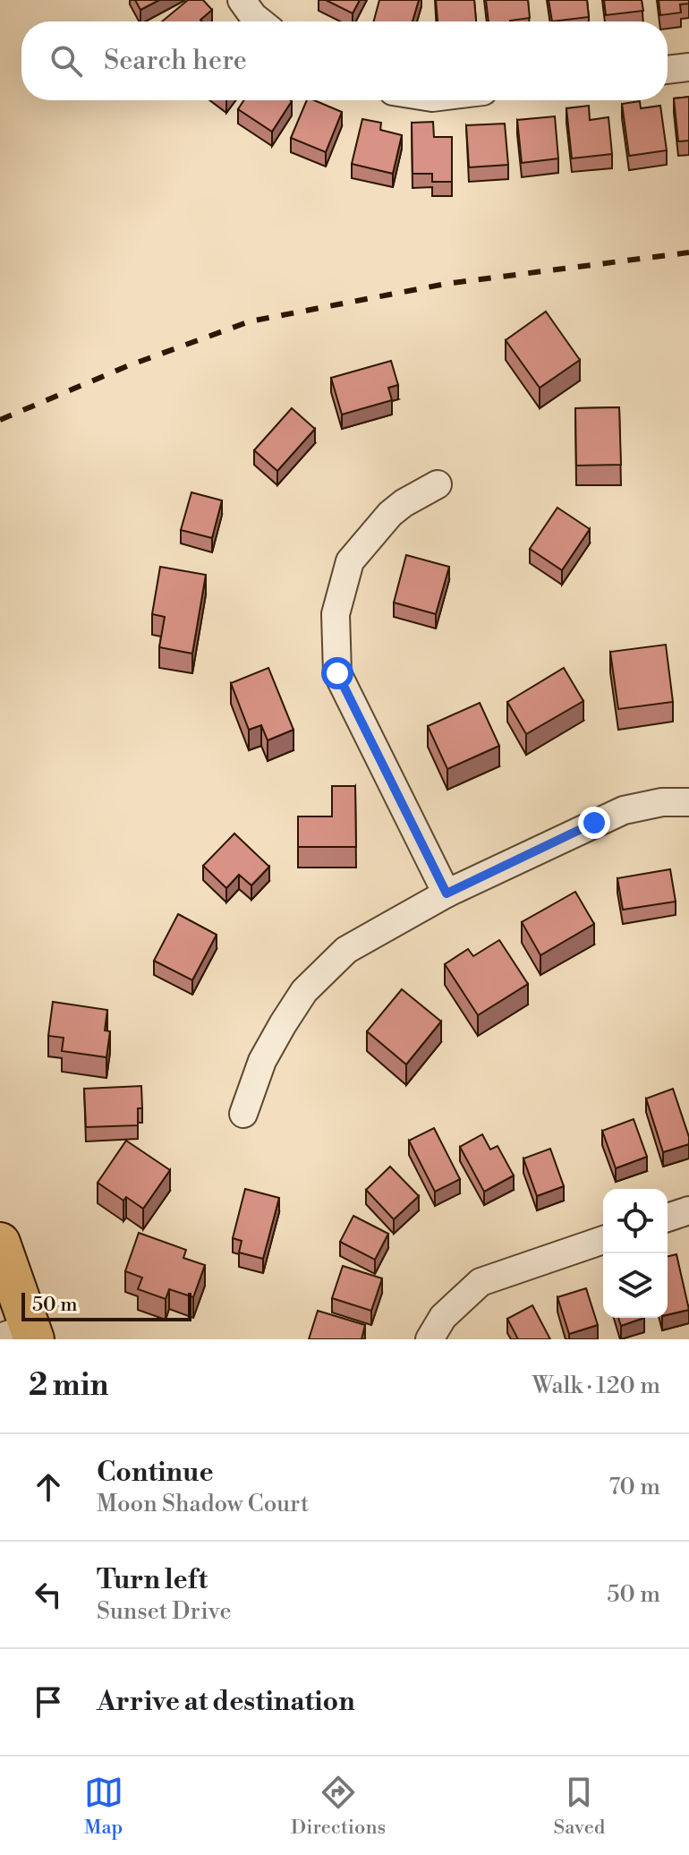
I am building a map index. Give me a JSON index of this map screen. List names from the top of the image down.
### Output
{
  "scale_bar": "50 m",
  "page": {
    "search": "Search here",
    "scale": "50 m",
    "heading": ["2 min", "Walk · 120 m"],
    "list": [
      ["Continue", "Moon Shadow Court", "70 m"],
      ["Turn left", "Sunset Drive", "50 m"],
      "Arrive at destination"
    ],
    "nav": ["Map", "Directions", "Saved"]
  }
}
